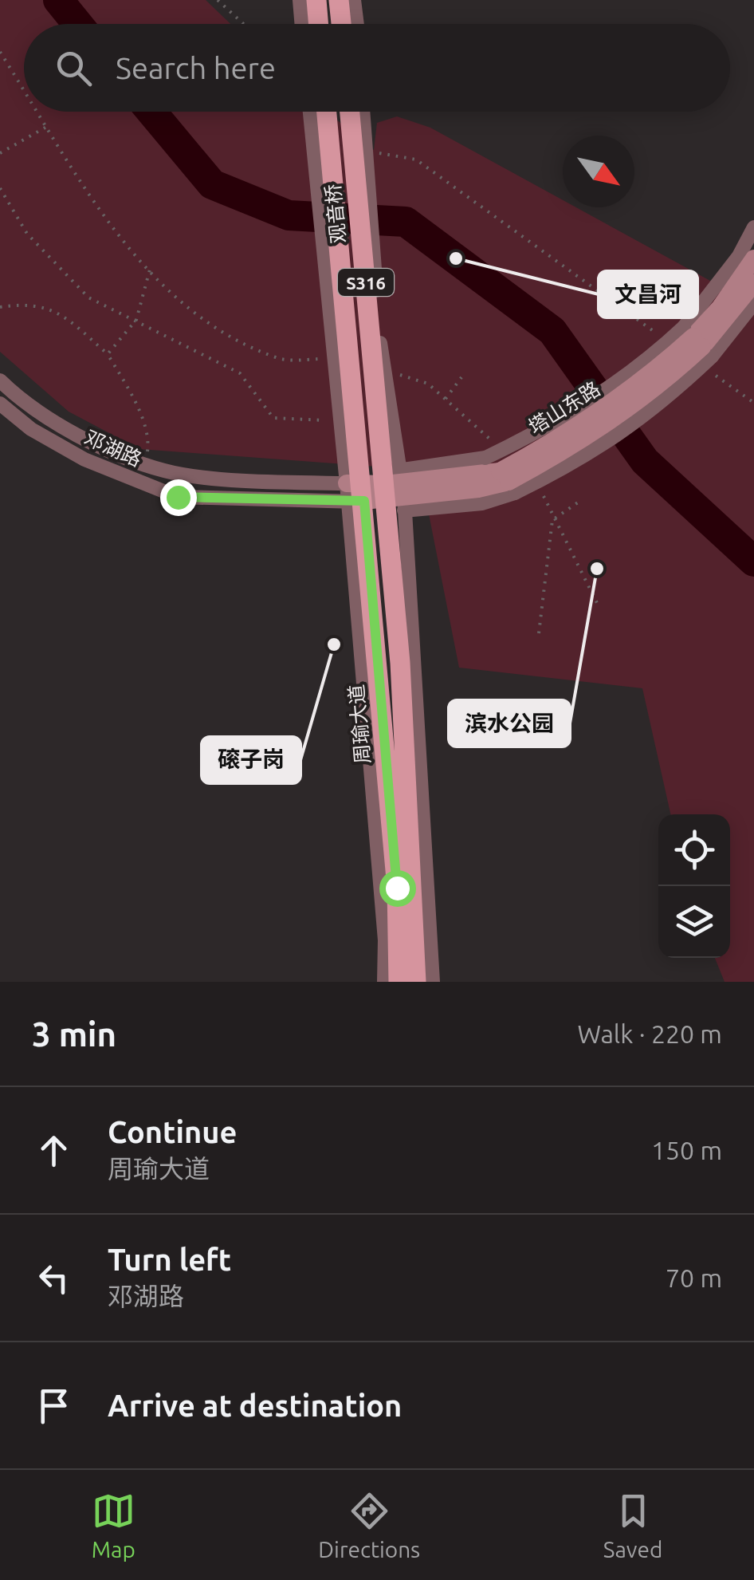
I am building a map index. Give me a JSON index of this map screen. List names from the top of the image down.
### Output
{
  "streets": {
    "main road": [
      "观音桥",
      "S316",
      "塔山东路",
      "周瑜大道"
    ],
    "street": ["邓湖路"]
  },
  "crossings": [
    ["观音桥", "S316"],
    ["观音桥", "塔山东路"],
    ["观音桥", "周瑜大道"],
    ["S316", "塔山东路"],
    ["塔山东路", "邓湖路"],
    ["塔山东路", "周瑜大道"],
    ["邓湖路", "周瑜大道"]
  ],
  "places": ["文昌河", "滨水公园", "磙子岗"],
  "north": "bottom right",
  "page": {
    "search": "Search here",
    "heading": ["3 min", "Walk · 220 m"],
    "list": [
      ["Continue", "周瑜大道", "150 m"],
      ["Turn left", "邓湖路", "70 m"],
      "Arrive at destination"
    ],
    "nav": ["Map", "Directions", "Saved"]
  }
}
